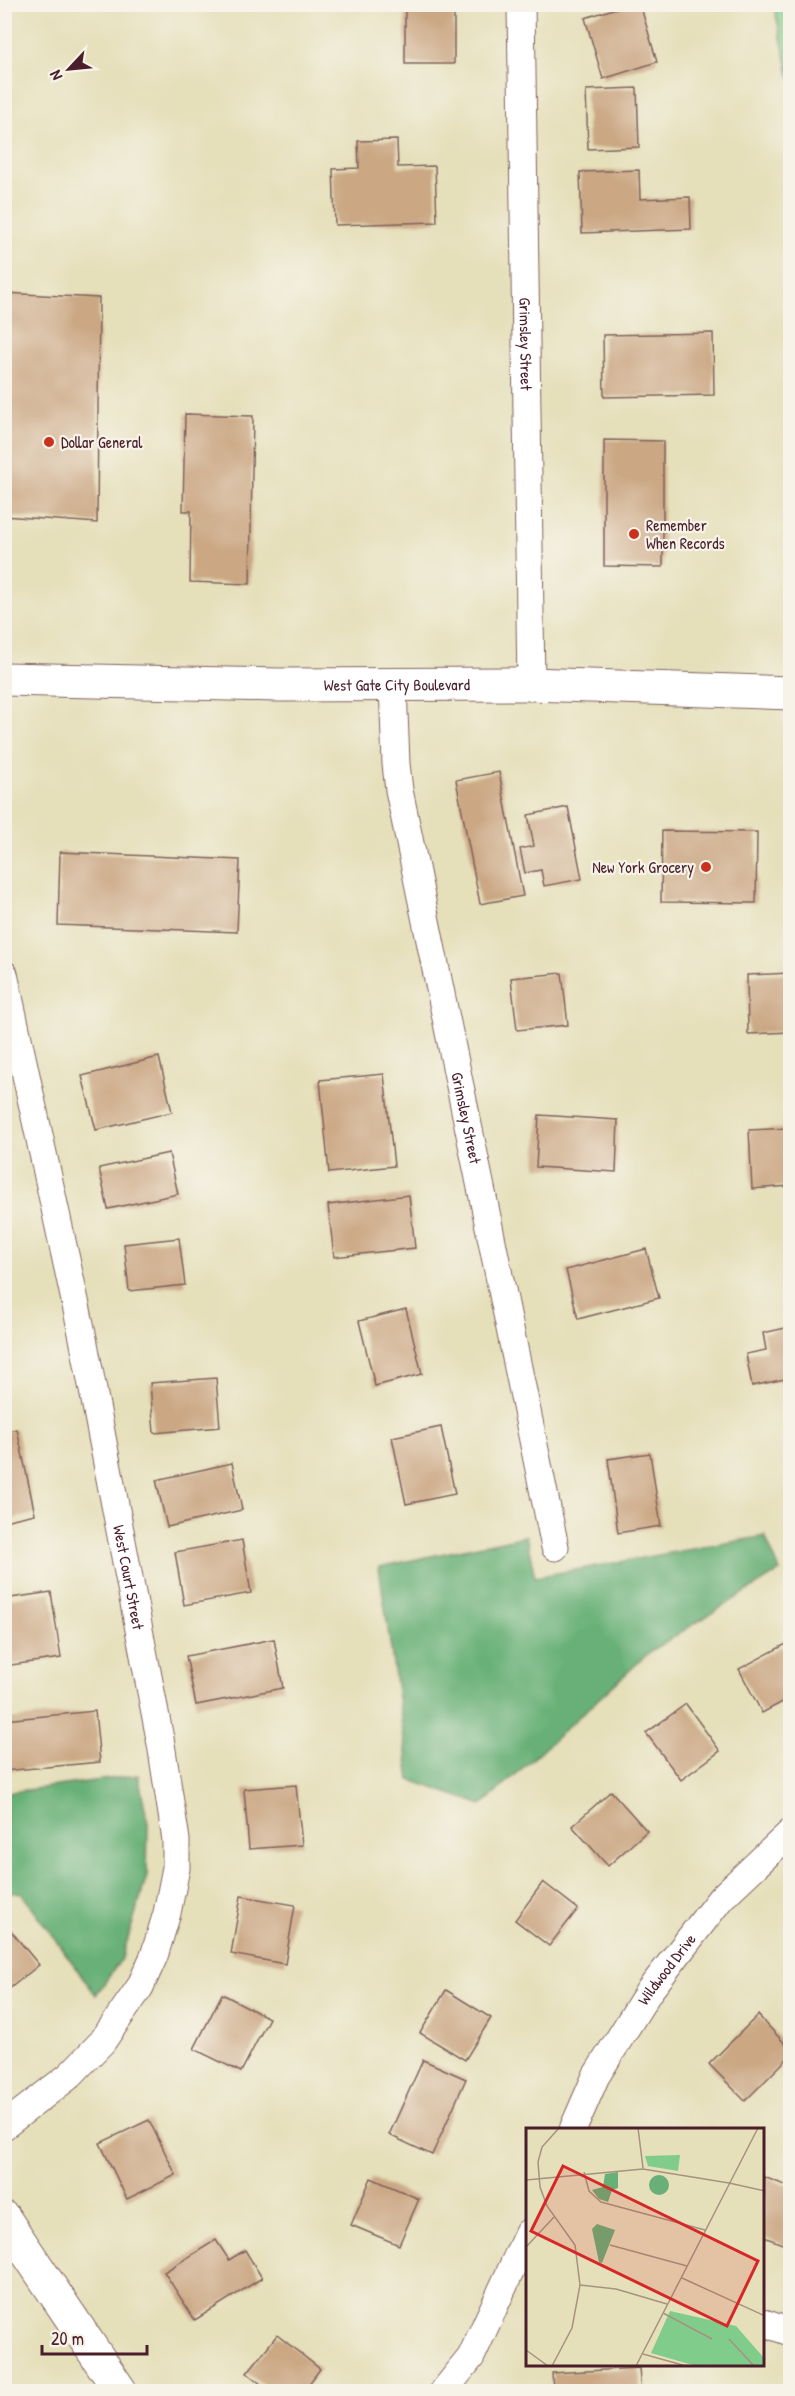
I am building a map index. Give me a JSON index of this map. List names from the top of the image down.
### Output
{
  "streets": {
    "main road": ["West Gate City Boulevard"],
    "street": ["Grimsley Street", "West Court Street", "Wildwood Drive"]
  },
  "crossings": [
    ["Grimsley Street", "West Gate City Boulevard"]
  ],
  "places": ["Dollar General", "Remember When Records", "New York Grocery"],
  "scale_bar": "20 m",
  "north": "bottom left"
}
